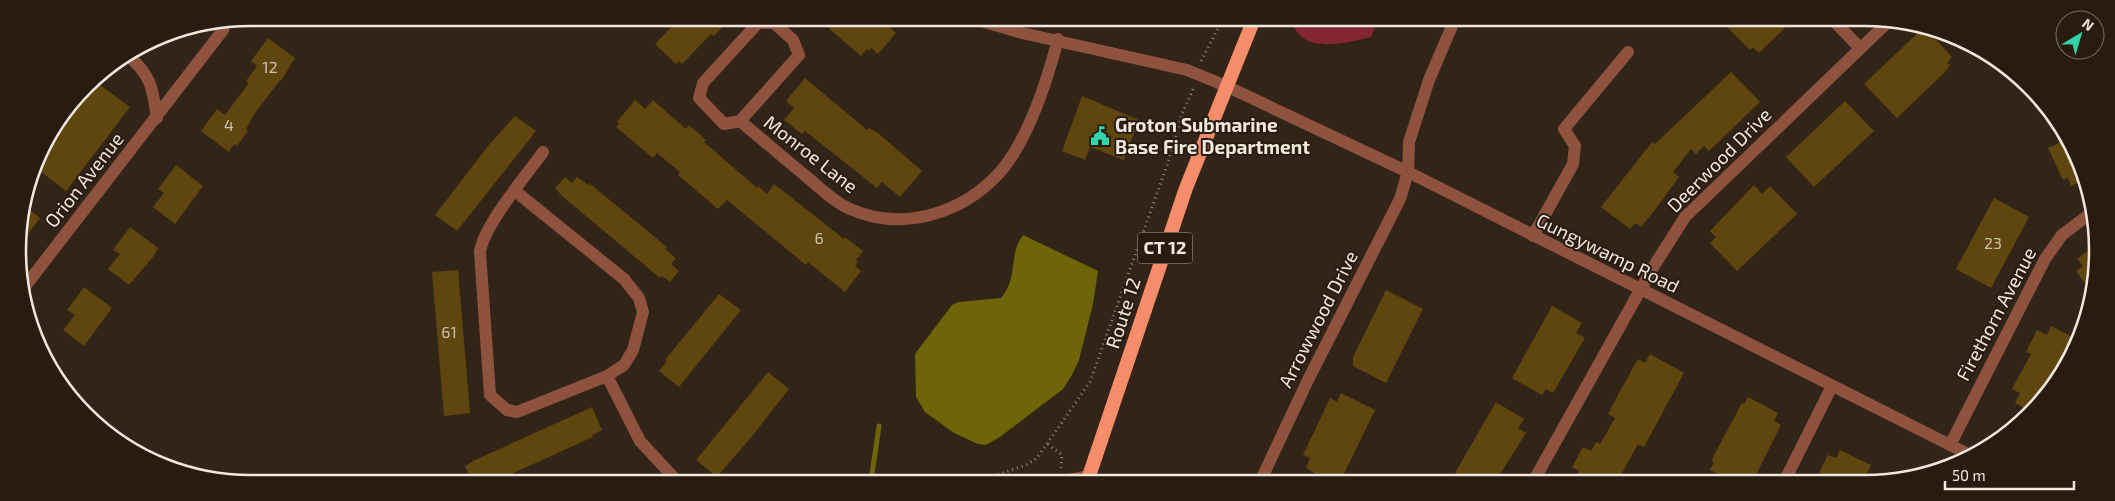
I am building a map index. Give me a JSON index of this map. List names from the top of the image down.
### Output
{
  "streets": {
    "highway": ["CT 12", "Route 12"],
    "street": [
      "Monroe Lane",
      "Deerwood Drive",
      "Orion Avenue",
      "Gungywamp Road",
      "Firethorn Avenue",
      "Arrowwood Drive"
    ]
  },
  "crossings": [
    ["Monroe Lane", "Gungywamp Road"],
    ["Deerwood Drive", "Gungywamp Road"],
    ["Gungywamp Road", "Route 12"],
    ["Gungywamp Road", "Firethorn Avenue"],
    ["Gungywamp Road", "Arrowwood Drive"]
  ],
  "places": {
    "public building": ["Groton Submarine Base Fire Department"]
  },
  "house_numbers": [
    "12",
    "4",
    "6",
    "23",
    "61"
  ],
  "scale_bar": "50 m",
  "north": "top right"
}
